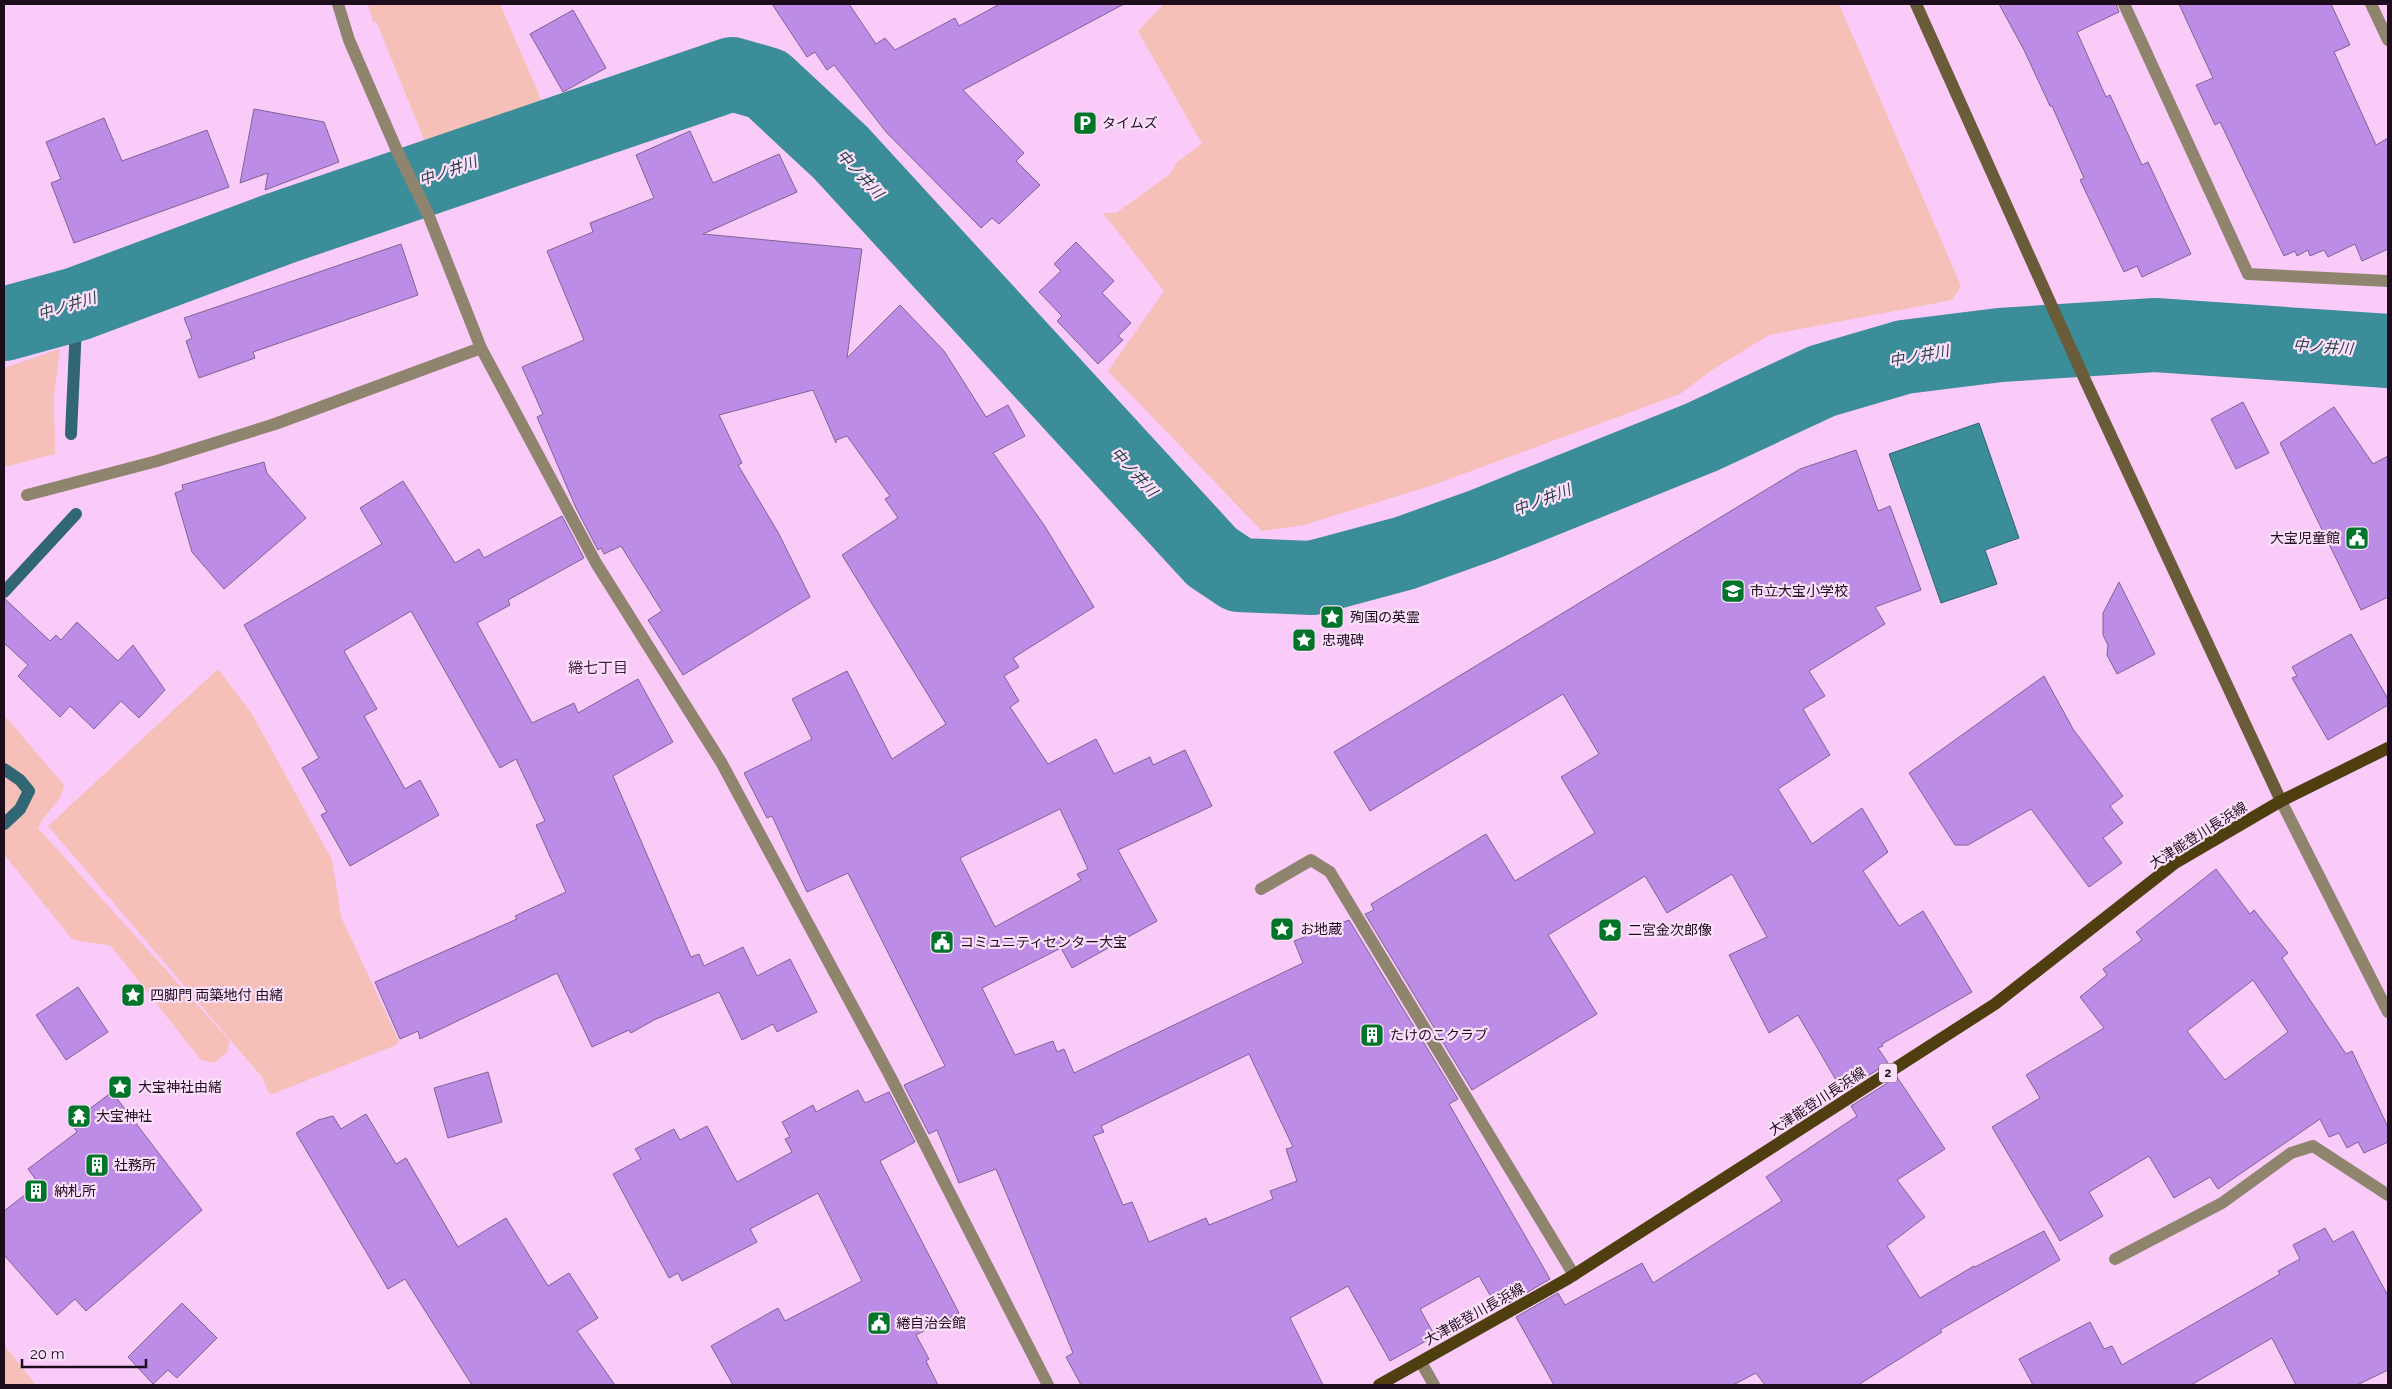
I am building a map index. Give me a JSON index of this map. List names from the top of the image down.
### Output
{
  "streets": {
    "main road": ["大津能登川長浜線", "2"]
  },
  "districts": ["綣七丁目"],
  "water": ["中ノ井川"],
  "places": {
    "parking": ["タイムズ"],
    "public building": ["大宝児童館", "コミュニティセンター大宝", "綣自治会館"],
    "school or university": ["市立大宝小学校"],
    "place": [
      "殉国の英霊",
      "忠魂碑",
      "お地蔵",
      "二宮金次郎像",
      "四脚門 両築地付 由緒",
      "大宝神社由緒"
    ],
    "building": ["たけのこクラブ", "社務所", "納札所"],
    "temple": ["大宝神社"]
  },
  "scale_bar": "20 m"
}
